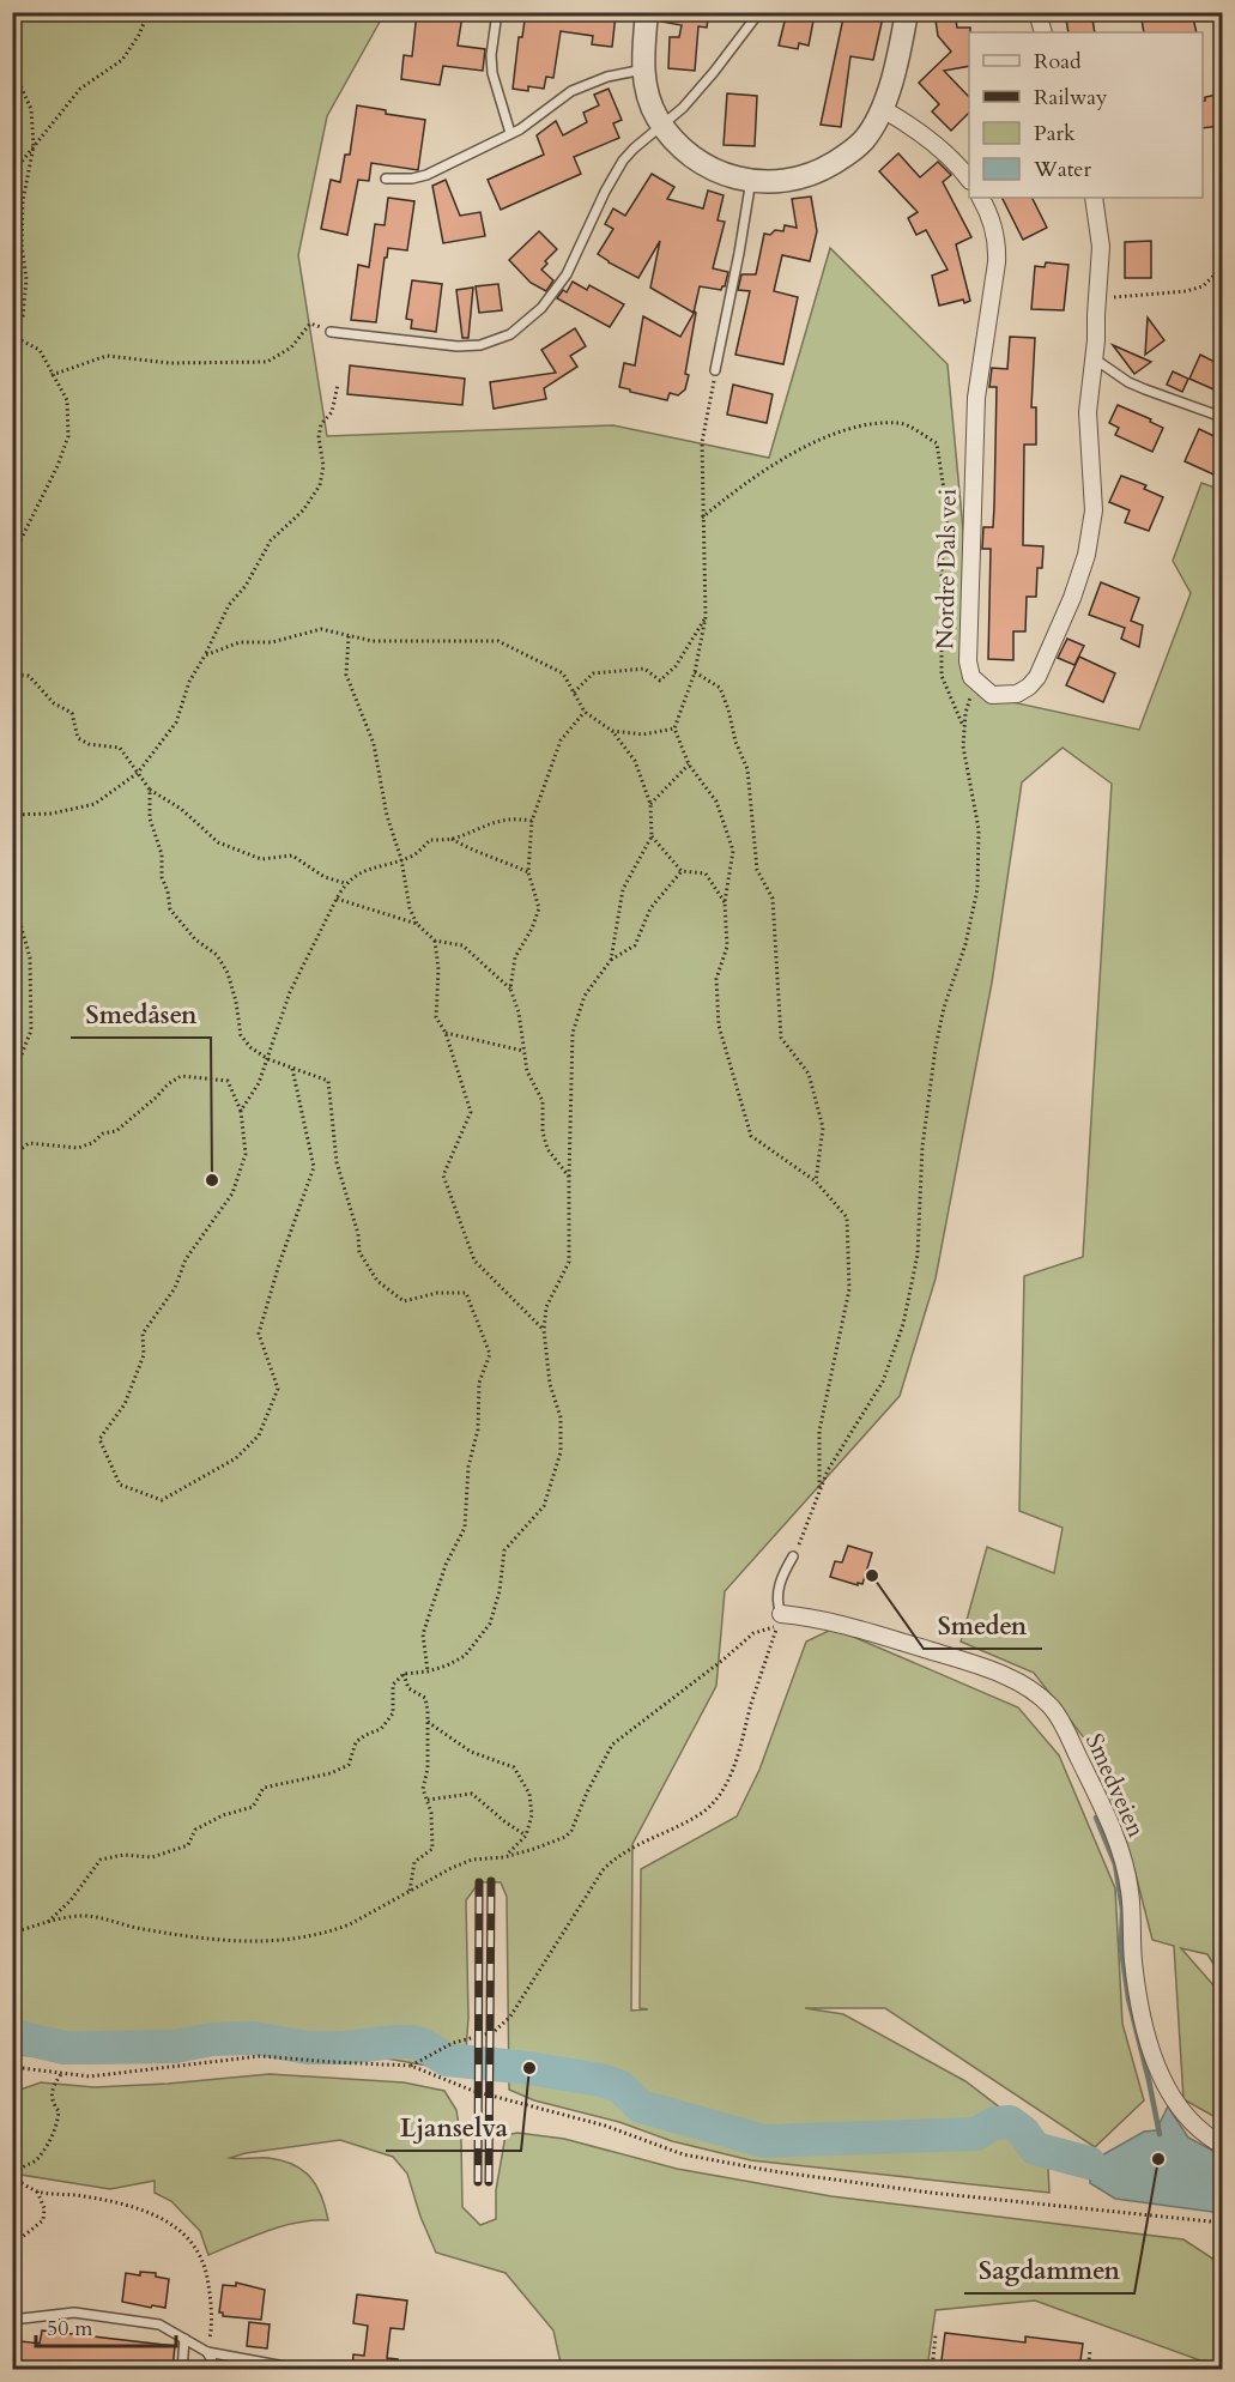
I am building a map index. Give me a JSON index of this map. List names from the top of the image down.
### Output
{
  "streets": {
    "street": ["Nordre Dals vei", "Smedveien"]
  },
  "places": [
    "Smedåsen",
    "Smeden",
    "Ljanselva",
    "Sagdammen"
  ],
  "legend": [
    "Road",
    "Railway",
    "Park",
    "Water"
  ],
  "scale_bar": "50 m"
}
